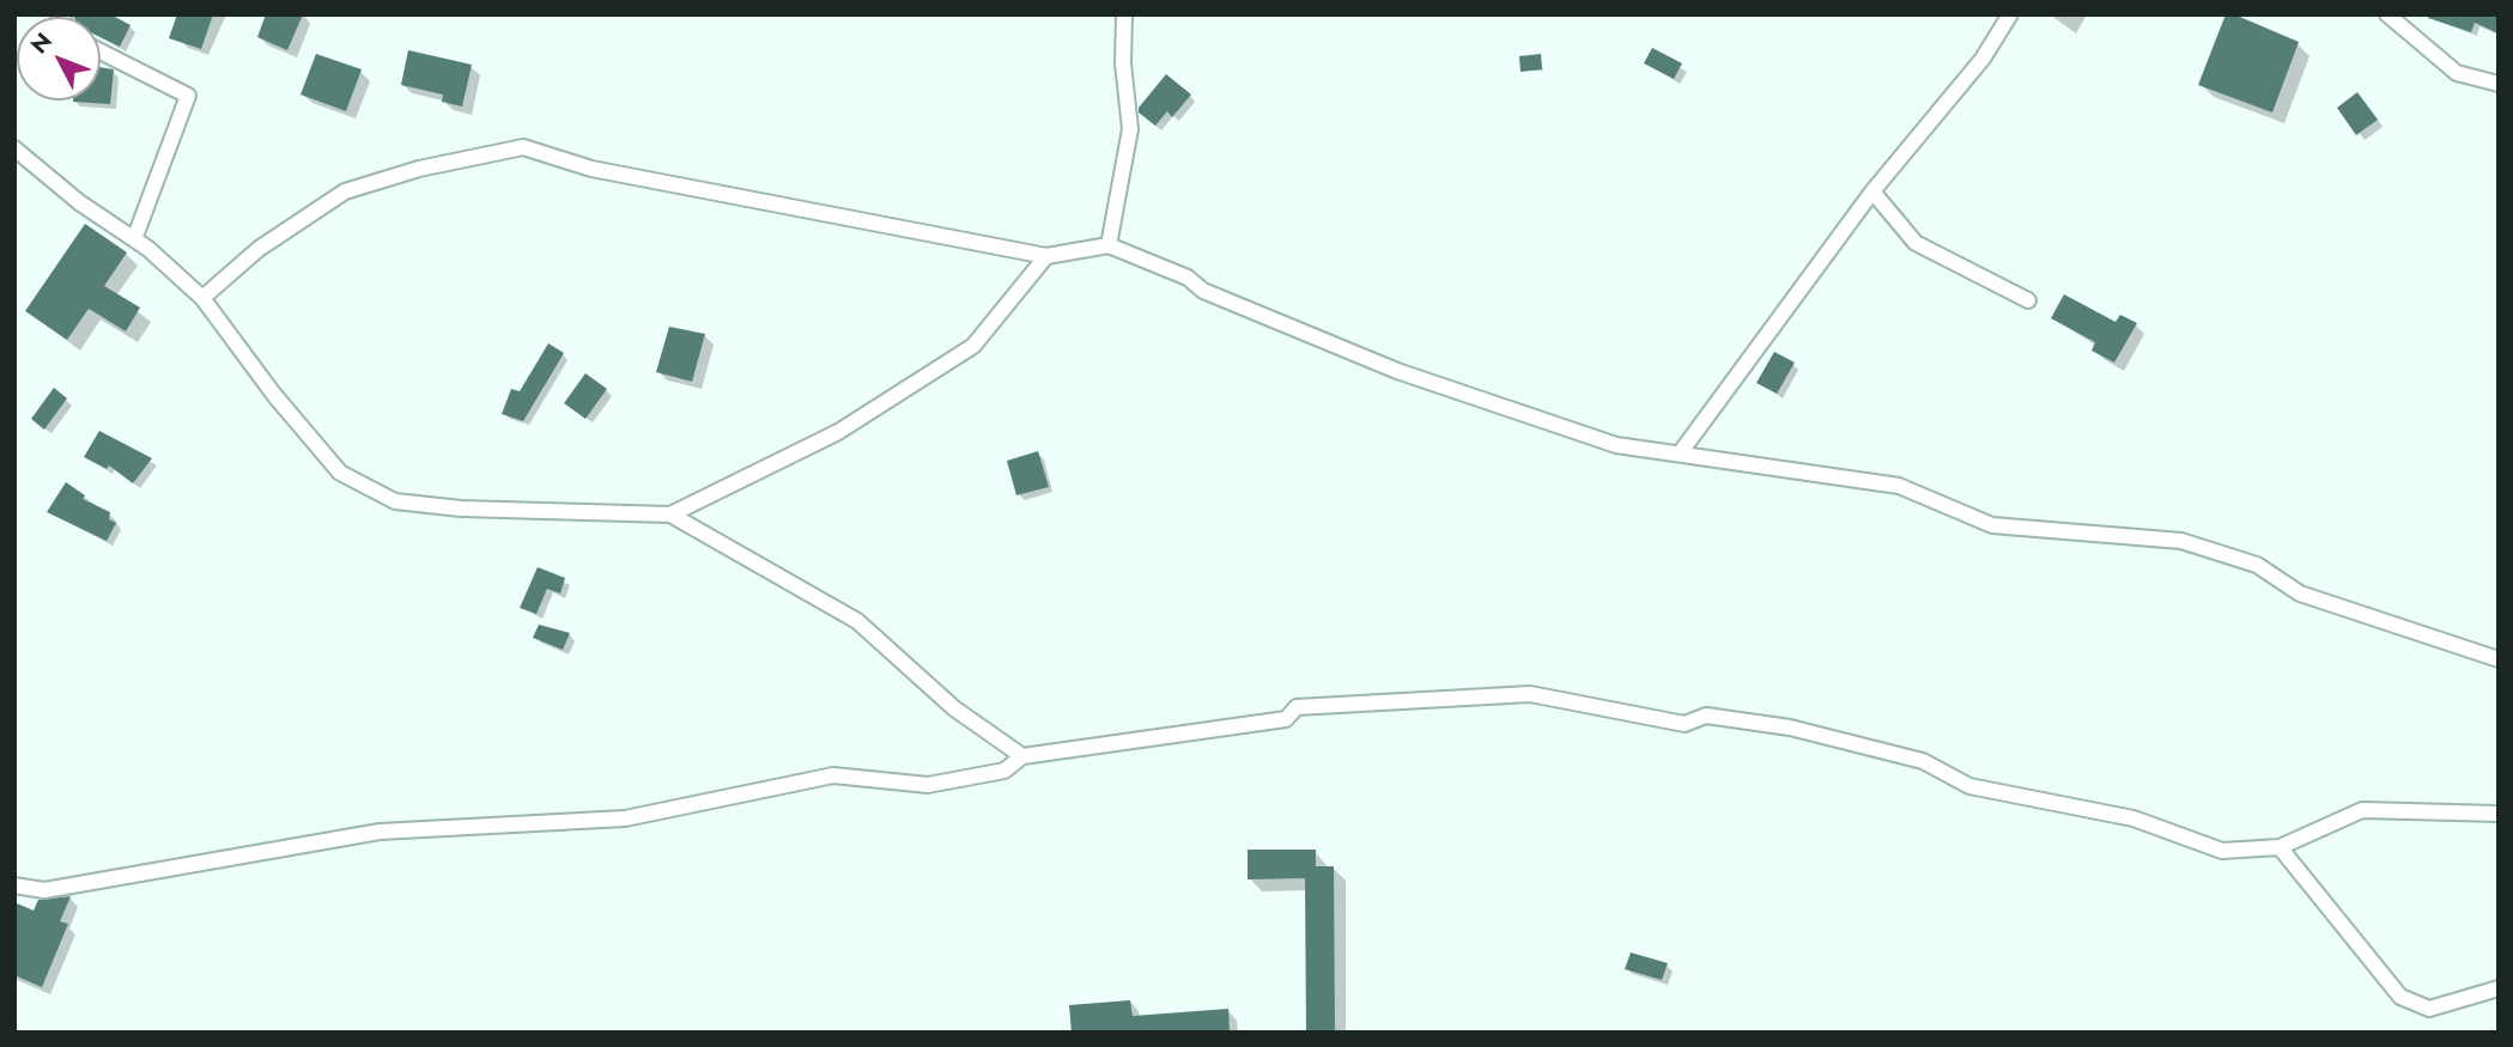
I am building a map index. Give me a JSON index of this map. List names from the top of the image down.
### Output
{
  "north": "top left"
}
